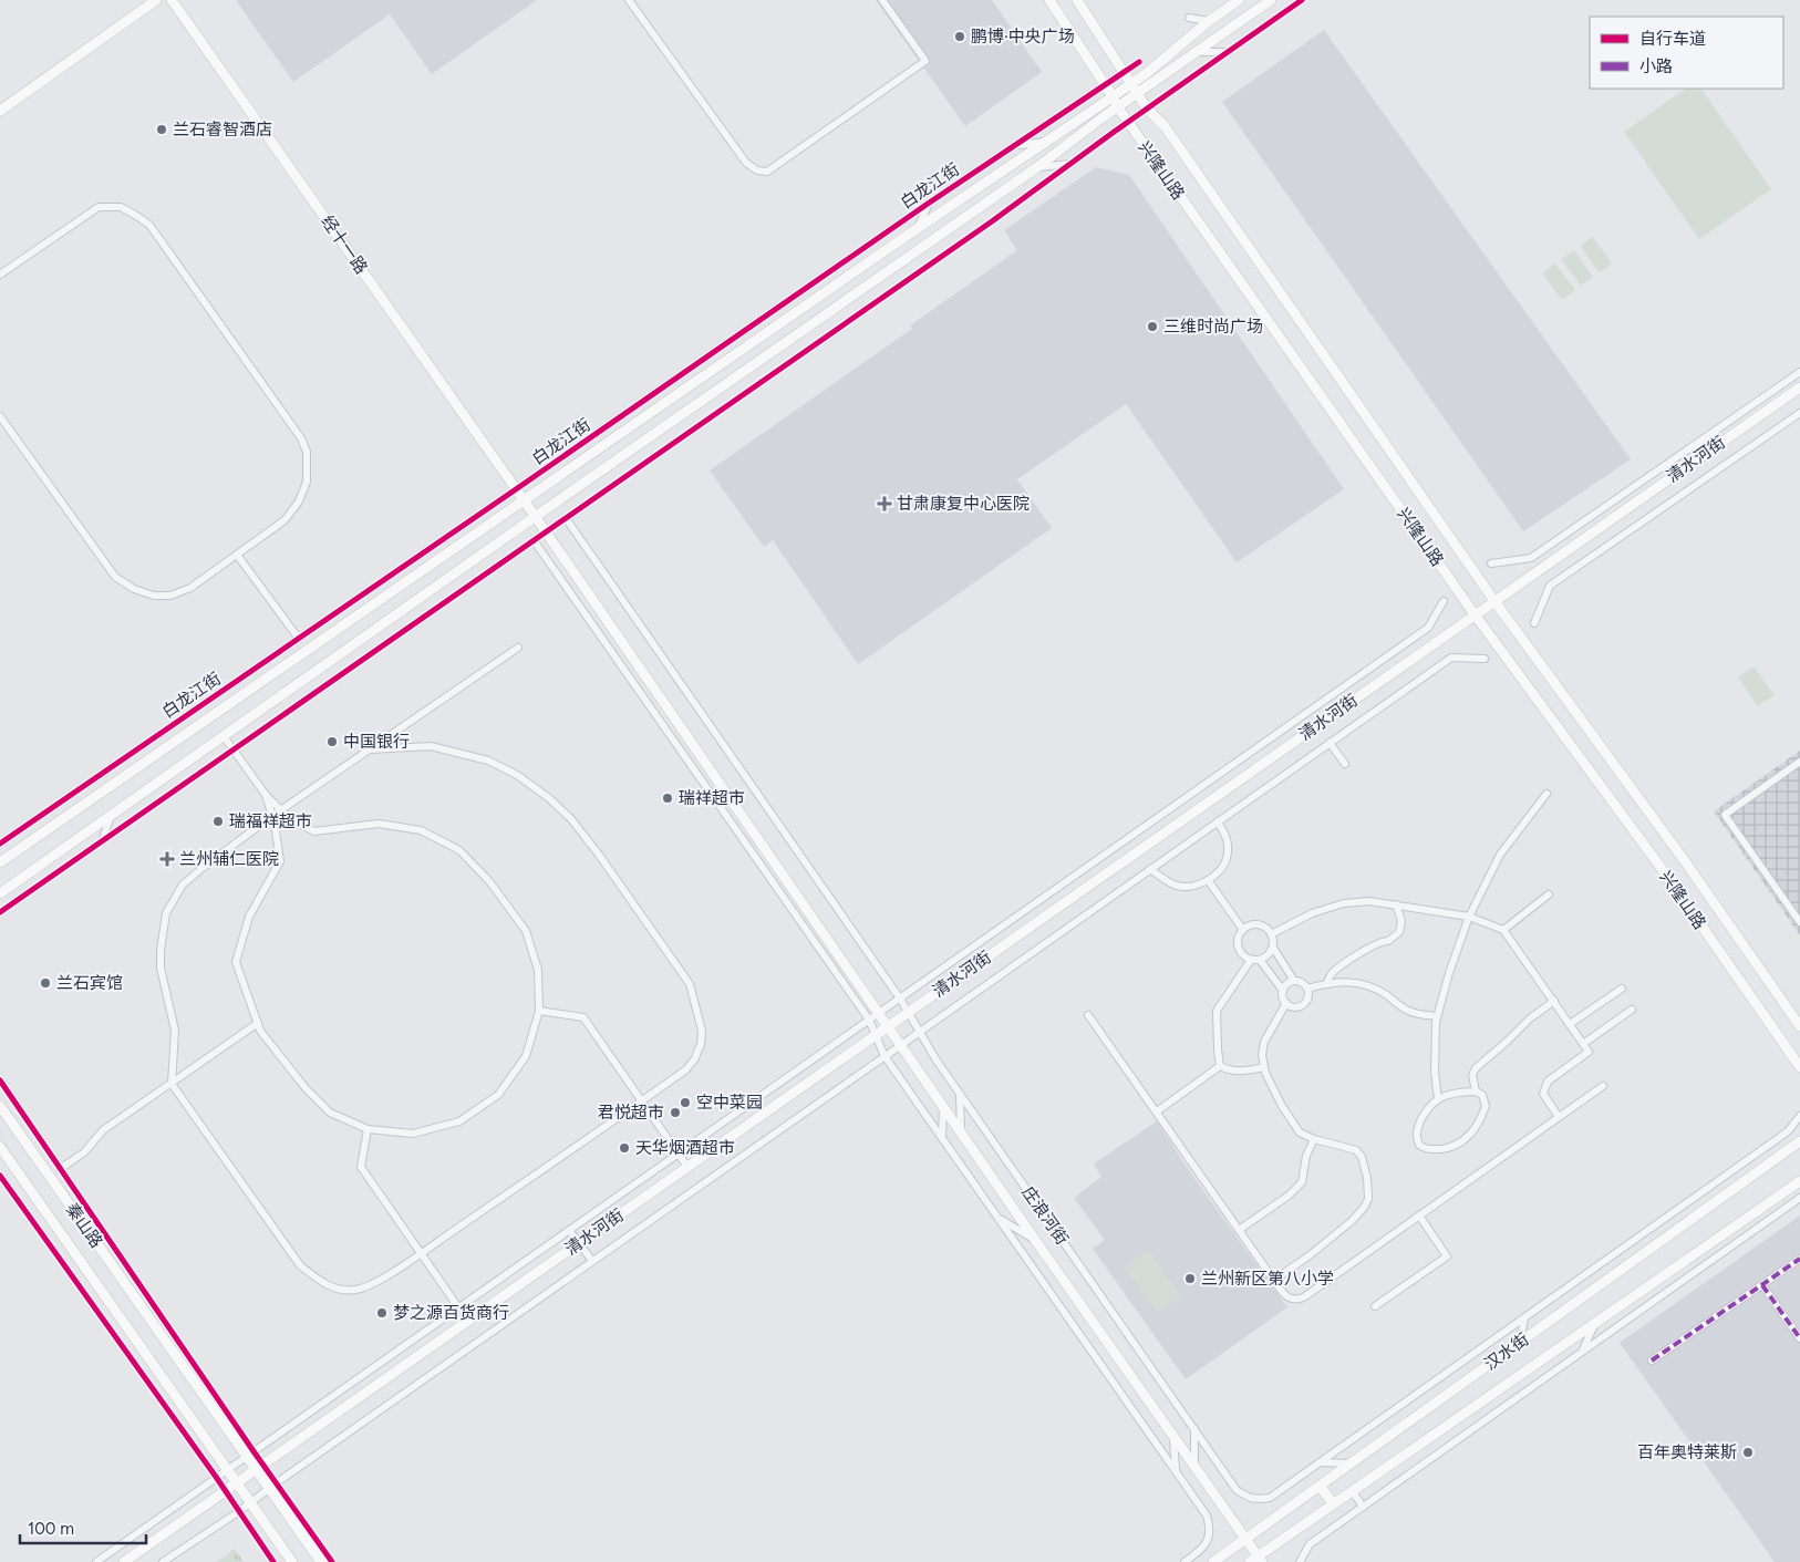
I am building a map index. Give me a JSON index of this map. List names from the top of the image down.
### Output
{
  "streets": {
    "street": [
      "兴隆山路",
      "白龙江街",
      "经十一路",
      "清水河街",
      "庄浪河街",
      "秦山路",
      "汉水街"
    ]
  },
  "crossings": [
    ["兴隆山路", "白龙江街"],
    ["兴隆山路", "清水河街"],
    ["白龙江街", "经十一路"],
    ["经十一路", "清水河街"],
    ["经十一路", "汉水街"],
    ["清水河街", "庄浪河街"],
    ["清水河街", "秦山路"]
  ],
  "places": {
    "other": [
      "鹏博·中央广场",
      "兰石睿智酒店",
      "三维时尚广场",
      "中国银行",
      "瑞祥超市",
      "瑞福祥超市",
      "兰石宾馆",
      "空中菜园",
      "君悦超市",
      "天华烟酒超市",
      "兰州新区第八小学",
      "梦之源百货商行",
      "百年奥特莱斯"
    ],
    "health": ["甘肃康复中心医院", "兰州辅仁医院"]
  },
  "legend": ["自行车道", "小路"],
  "scale_bar": "100 m"
}
